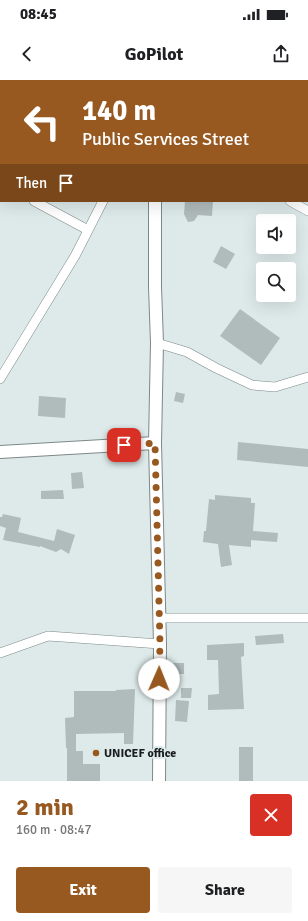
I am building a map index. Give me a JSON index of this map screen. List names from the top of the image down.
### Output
{
  "places": ["UNICEF office"],
  "page": {
    "status": "08:45",
    "header": "GoPilot",
    "turn": ["140 m", "Public Services Street"],
    "then": "Then",
    "heading": ["2 min", "160 m · 08:47"],
    "buttons": ["Exit", "Share"]
  }
}
